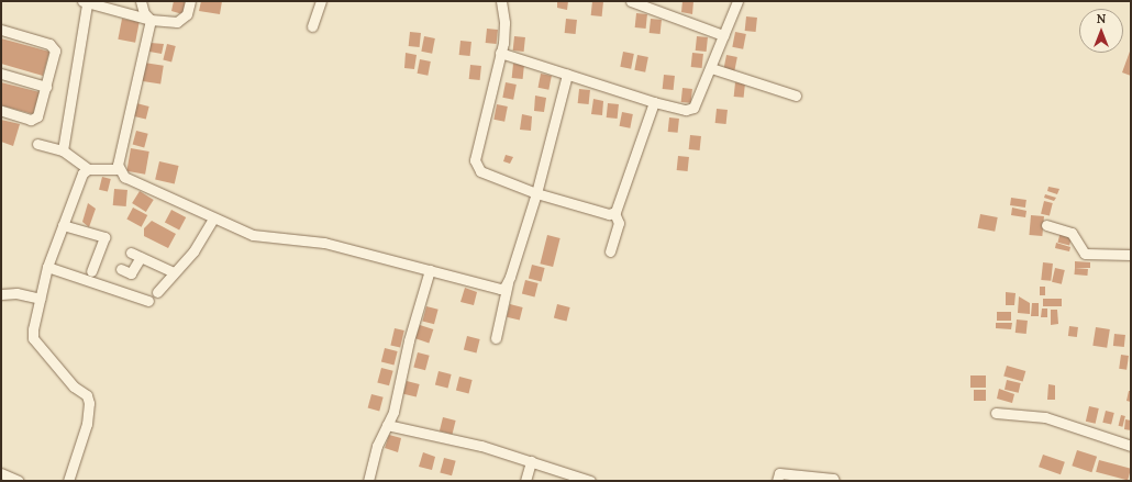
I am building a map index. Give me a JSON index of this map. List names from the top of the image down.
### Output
{
  "north": "top"
}
